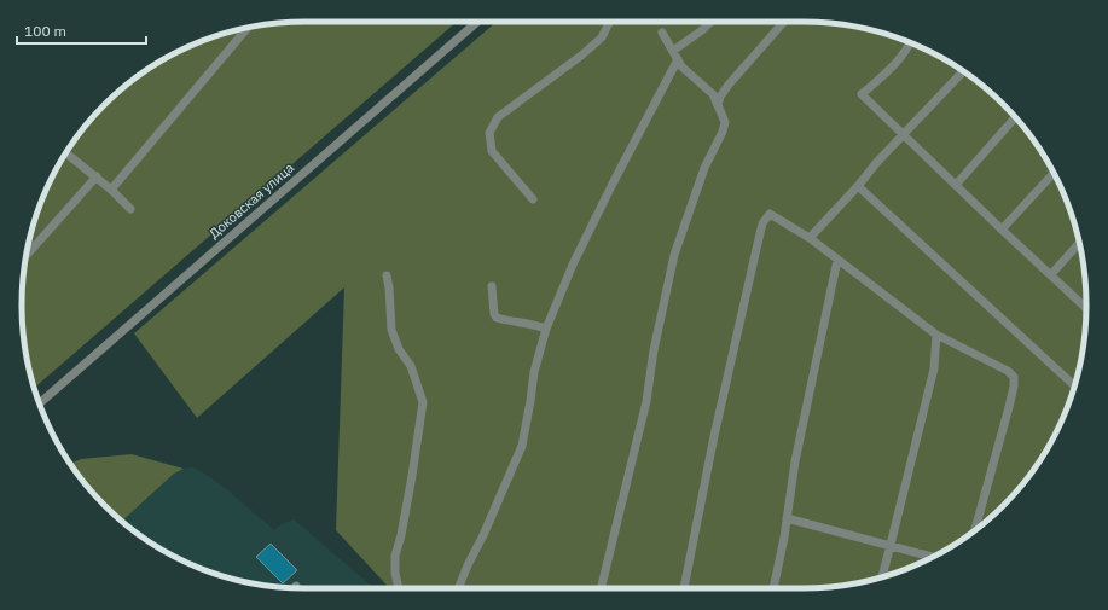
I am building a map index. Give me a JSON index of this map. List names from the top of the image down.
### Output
{
  "streets": {
    "street": ["Доковская улица"]
  },
  "scale_bar": "100 m"
}
